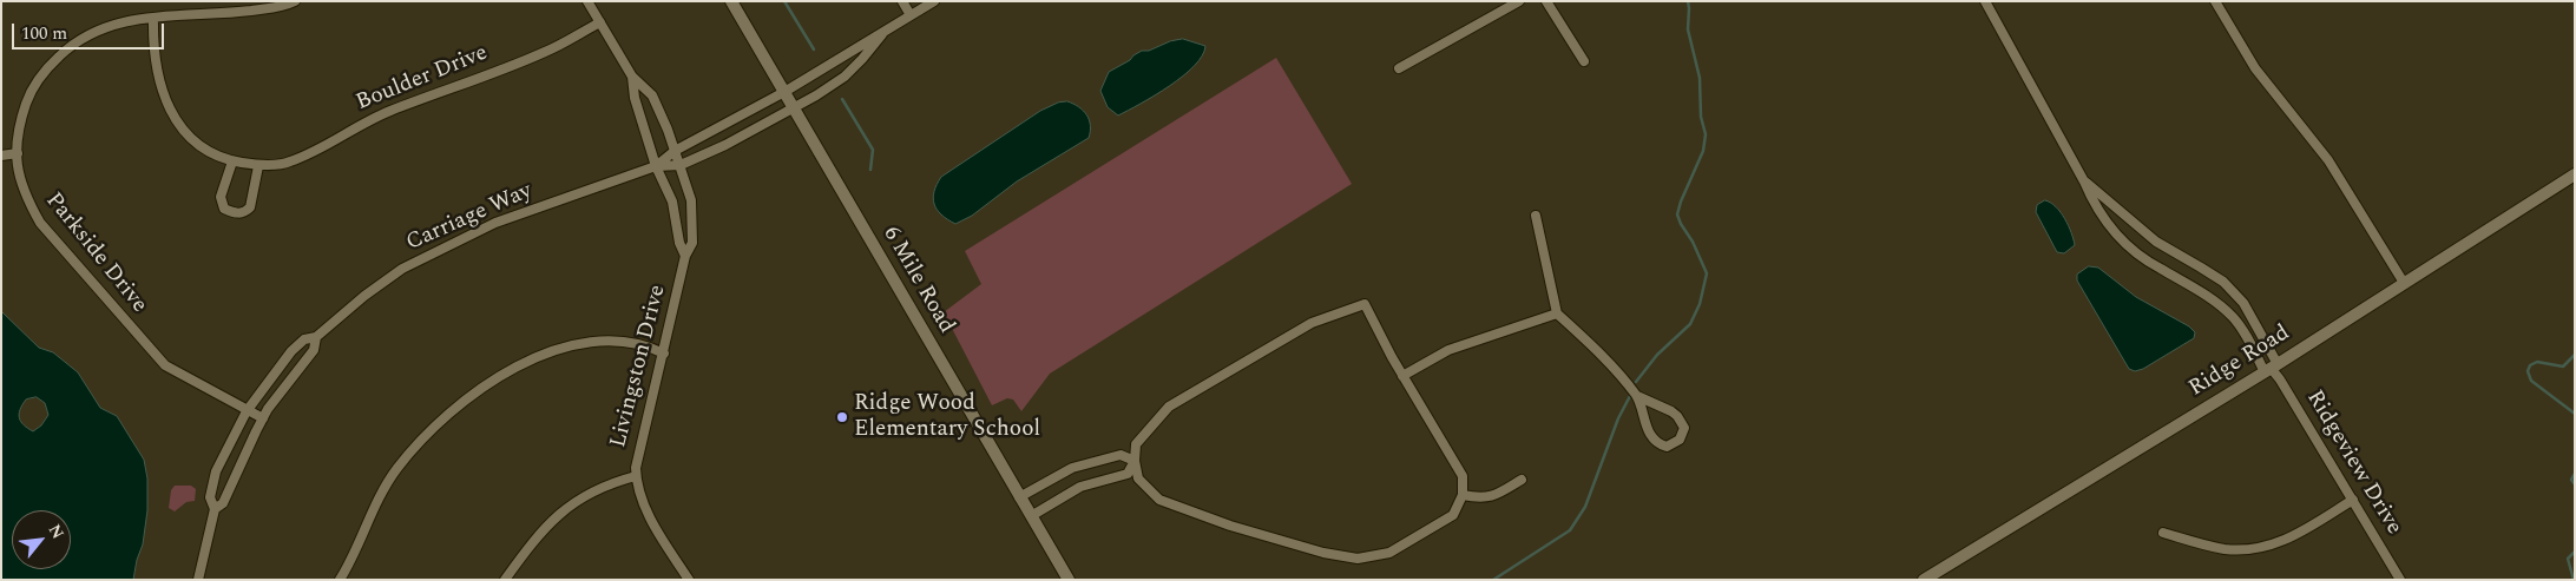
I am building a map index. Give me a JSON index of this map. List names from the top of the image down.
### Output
{
  "streets": {
    "street": [
      "Boulder Drive",
      "Carriage Way",
      "Parkside Drive",
      "6 Mile Road",
      "Ridge Road",
      "Livingston Drive",
      "Ridgeview Drive"
    ]
  },
  "crossings": [
    ["Boulder Drive", "Parkside Drive"],
    ["Carriage Way", "Parkside Drive"],
    ["Carriage Way", "6 Mile Road"],
    ["Carriage Way", "Livingston Drive"],
    ["Ridge Road", "Ridgeview Drive"]
  ],
  "places": ["Ridge Wood Elementary School"],
  "scale_bar": "100 m",
  "north": "top right"
}
